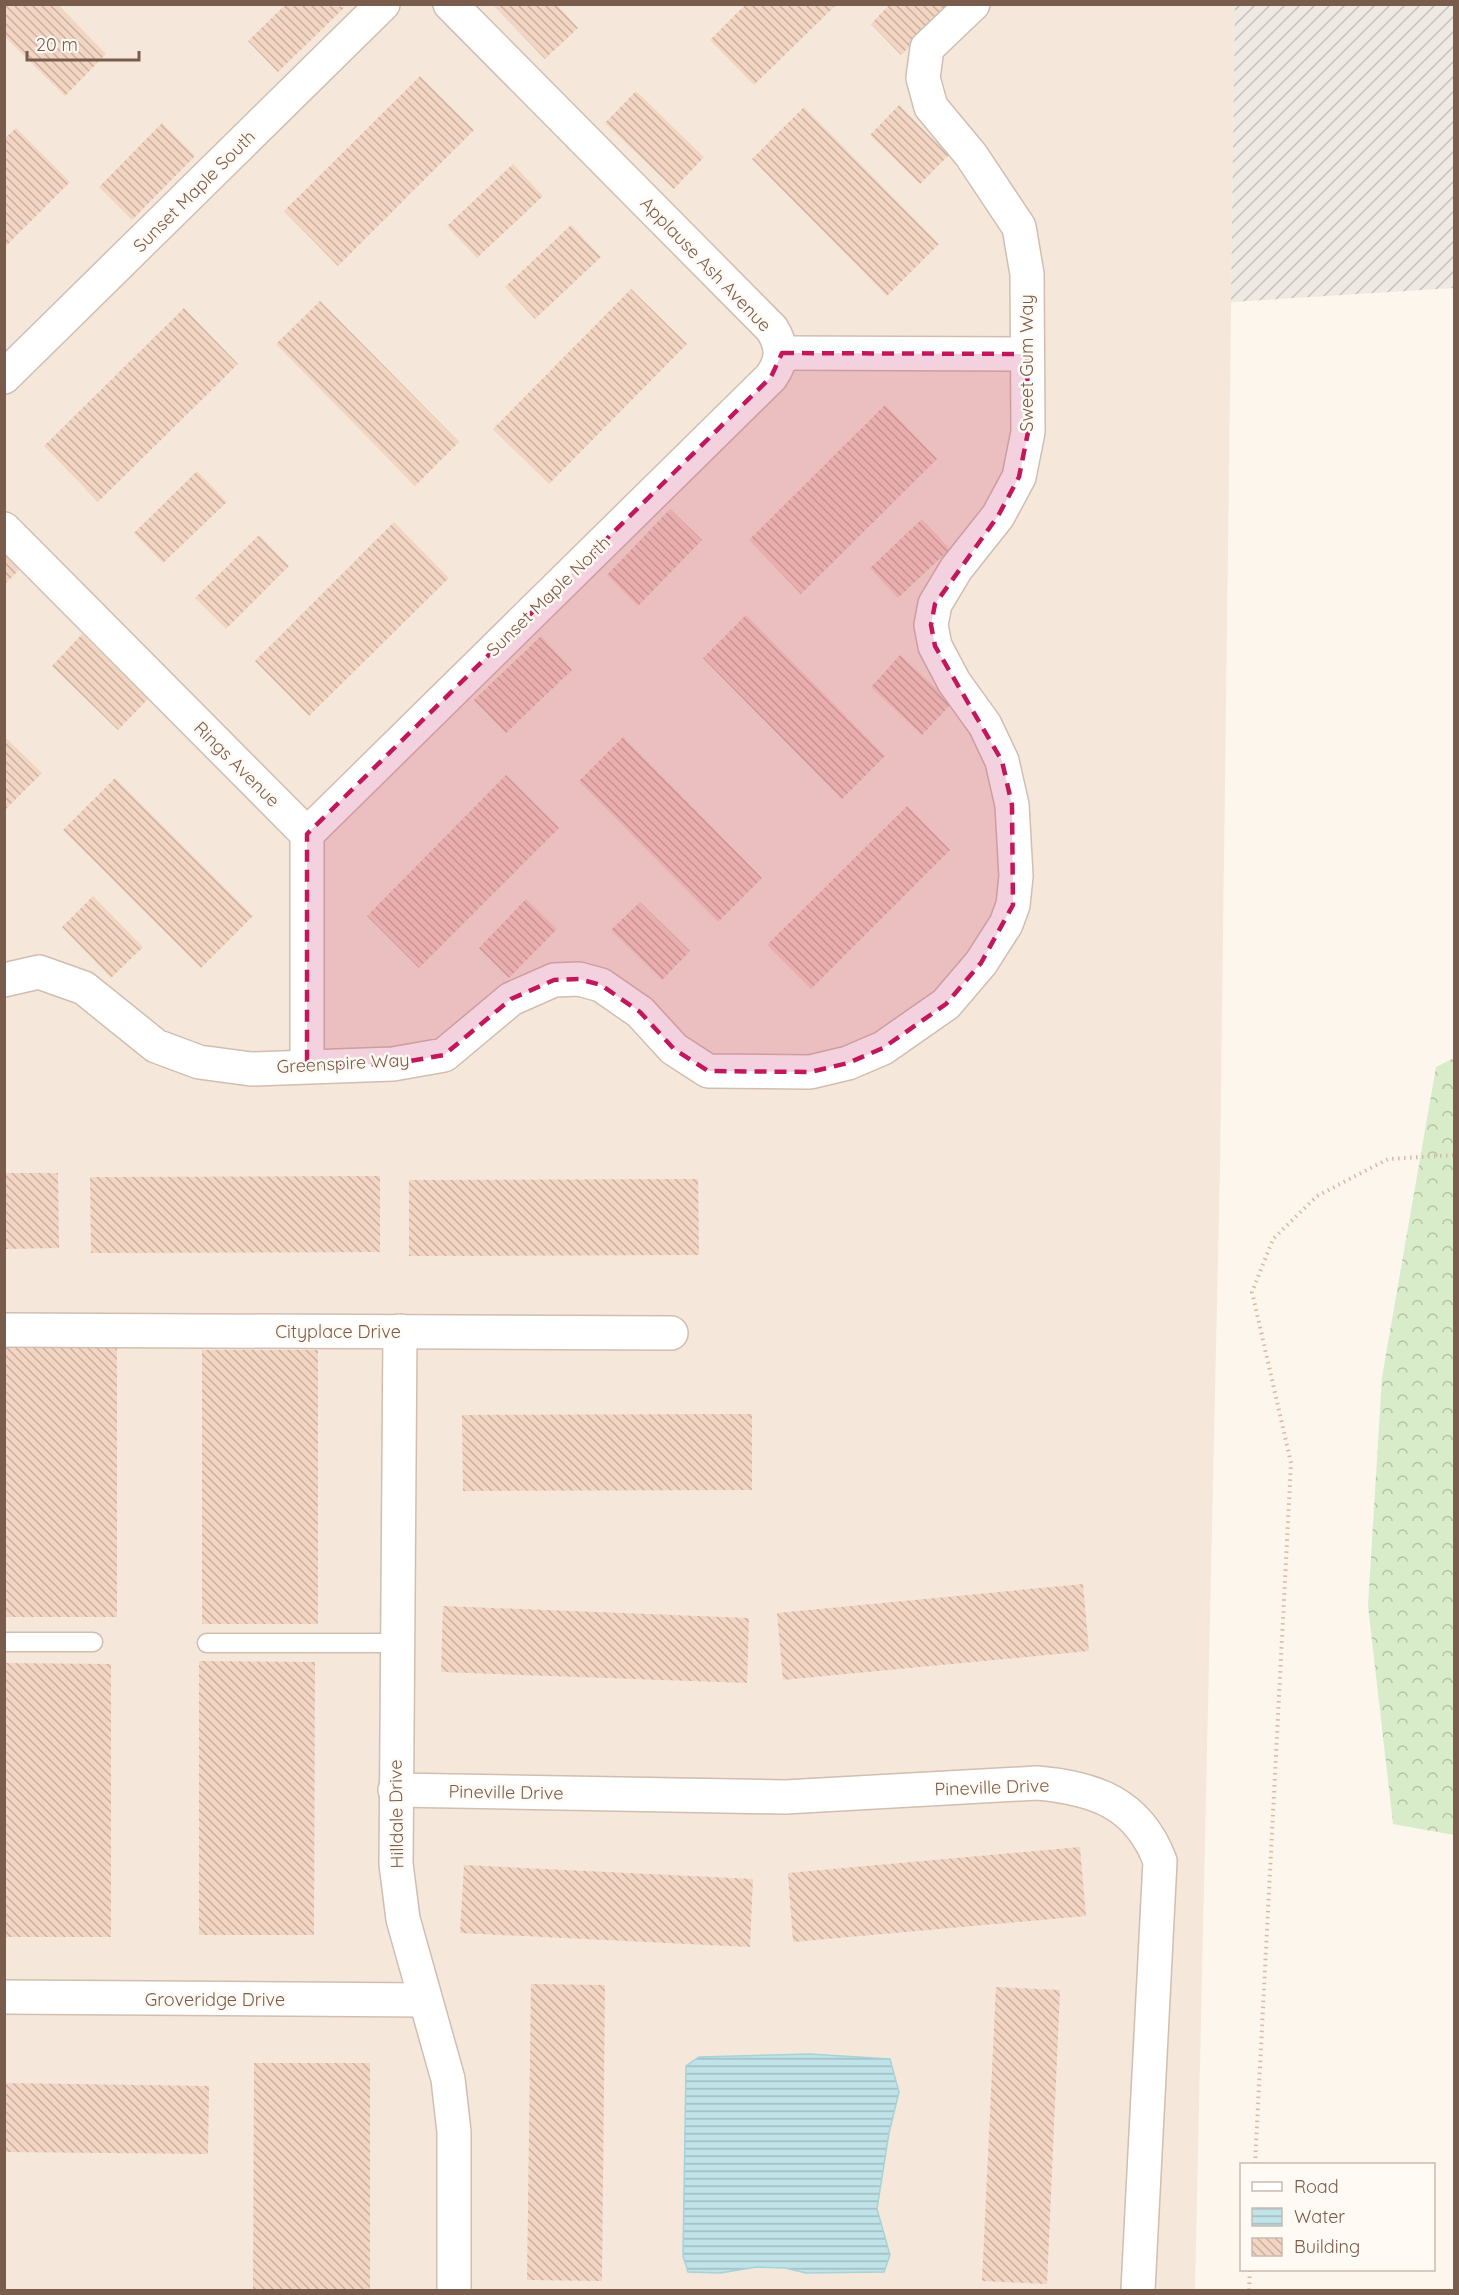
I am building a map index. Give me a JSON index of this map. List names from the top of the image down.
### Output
{
  "streets": {
    "street": [
      "Sunset Maple South",
      "Applause Ash Avenue",
      "Sweet Gum Way",
      "Sunset Maple North",
      "Rings Avenue",
      "Greenspire Way",
      "Cityplace Drive",
      "Pineville Drive",
      "Hilldale Drive",
      "Groveridge Drive"
    ]
  },
  "crossings": [
    ["Applause Ash Avenue", "Sunset Maple North"],
    ["Sweet Gum Way", "Greenspire Way"],
    ["Sunset Maple North", "Rings Avenue"],
    ["Cityplace Drive", "Hilldale Drive"],
    ["Pineville Drive", "Hilldale Drive"],
    ["Hilldale Drive", "Groveridge Drive"]
  ],
  "legend": ["Road", "Water", "Building"],
  "scale_bar": "20 m"
}
